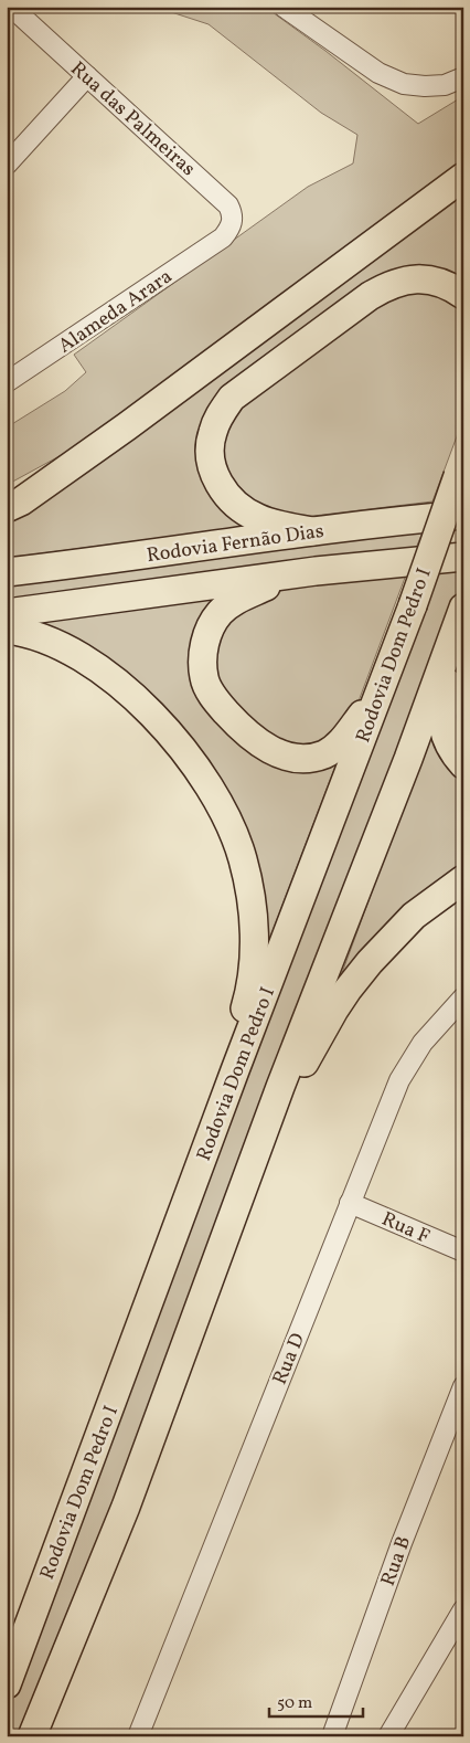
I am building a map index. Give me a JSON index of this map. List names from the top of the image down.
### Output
{
  "streets": {
    "highway": ["Rodovia Fernão Dias", "Rodovia Dom Pedro I"],
    "street": [
      "Rua das Palmeiras",
      "Alameda Arara",
      "Rua F",
      "Rua D",
      "Rua B"
    ]
  },
  "crossings": [
    ["Rua das Palmeiras", "Alameda Arara"],
    ["Rua F", "Rua D"]
  ],
  "scale_bar": "50 m"
}
